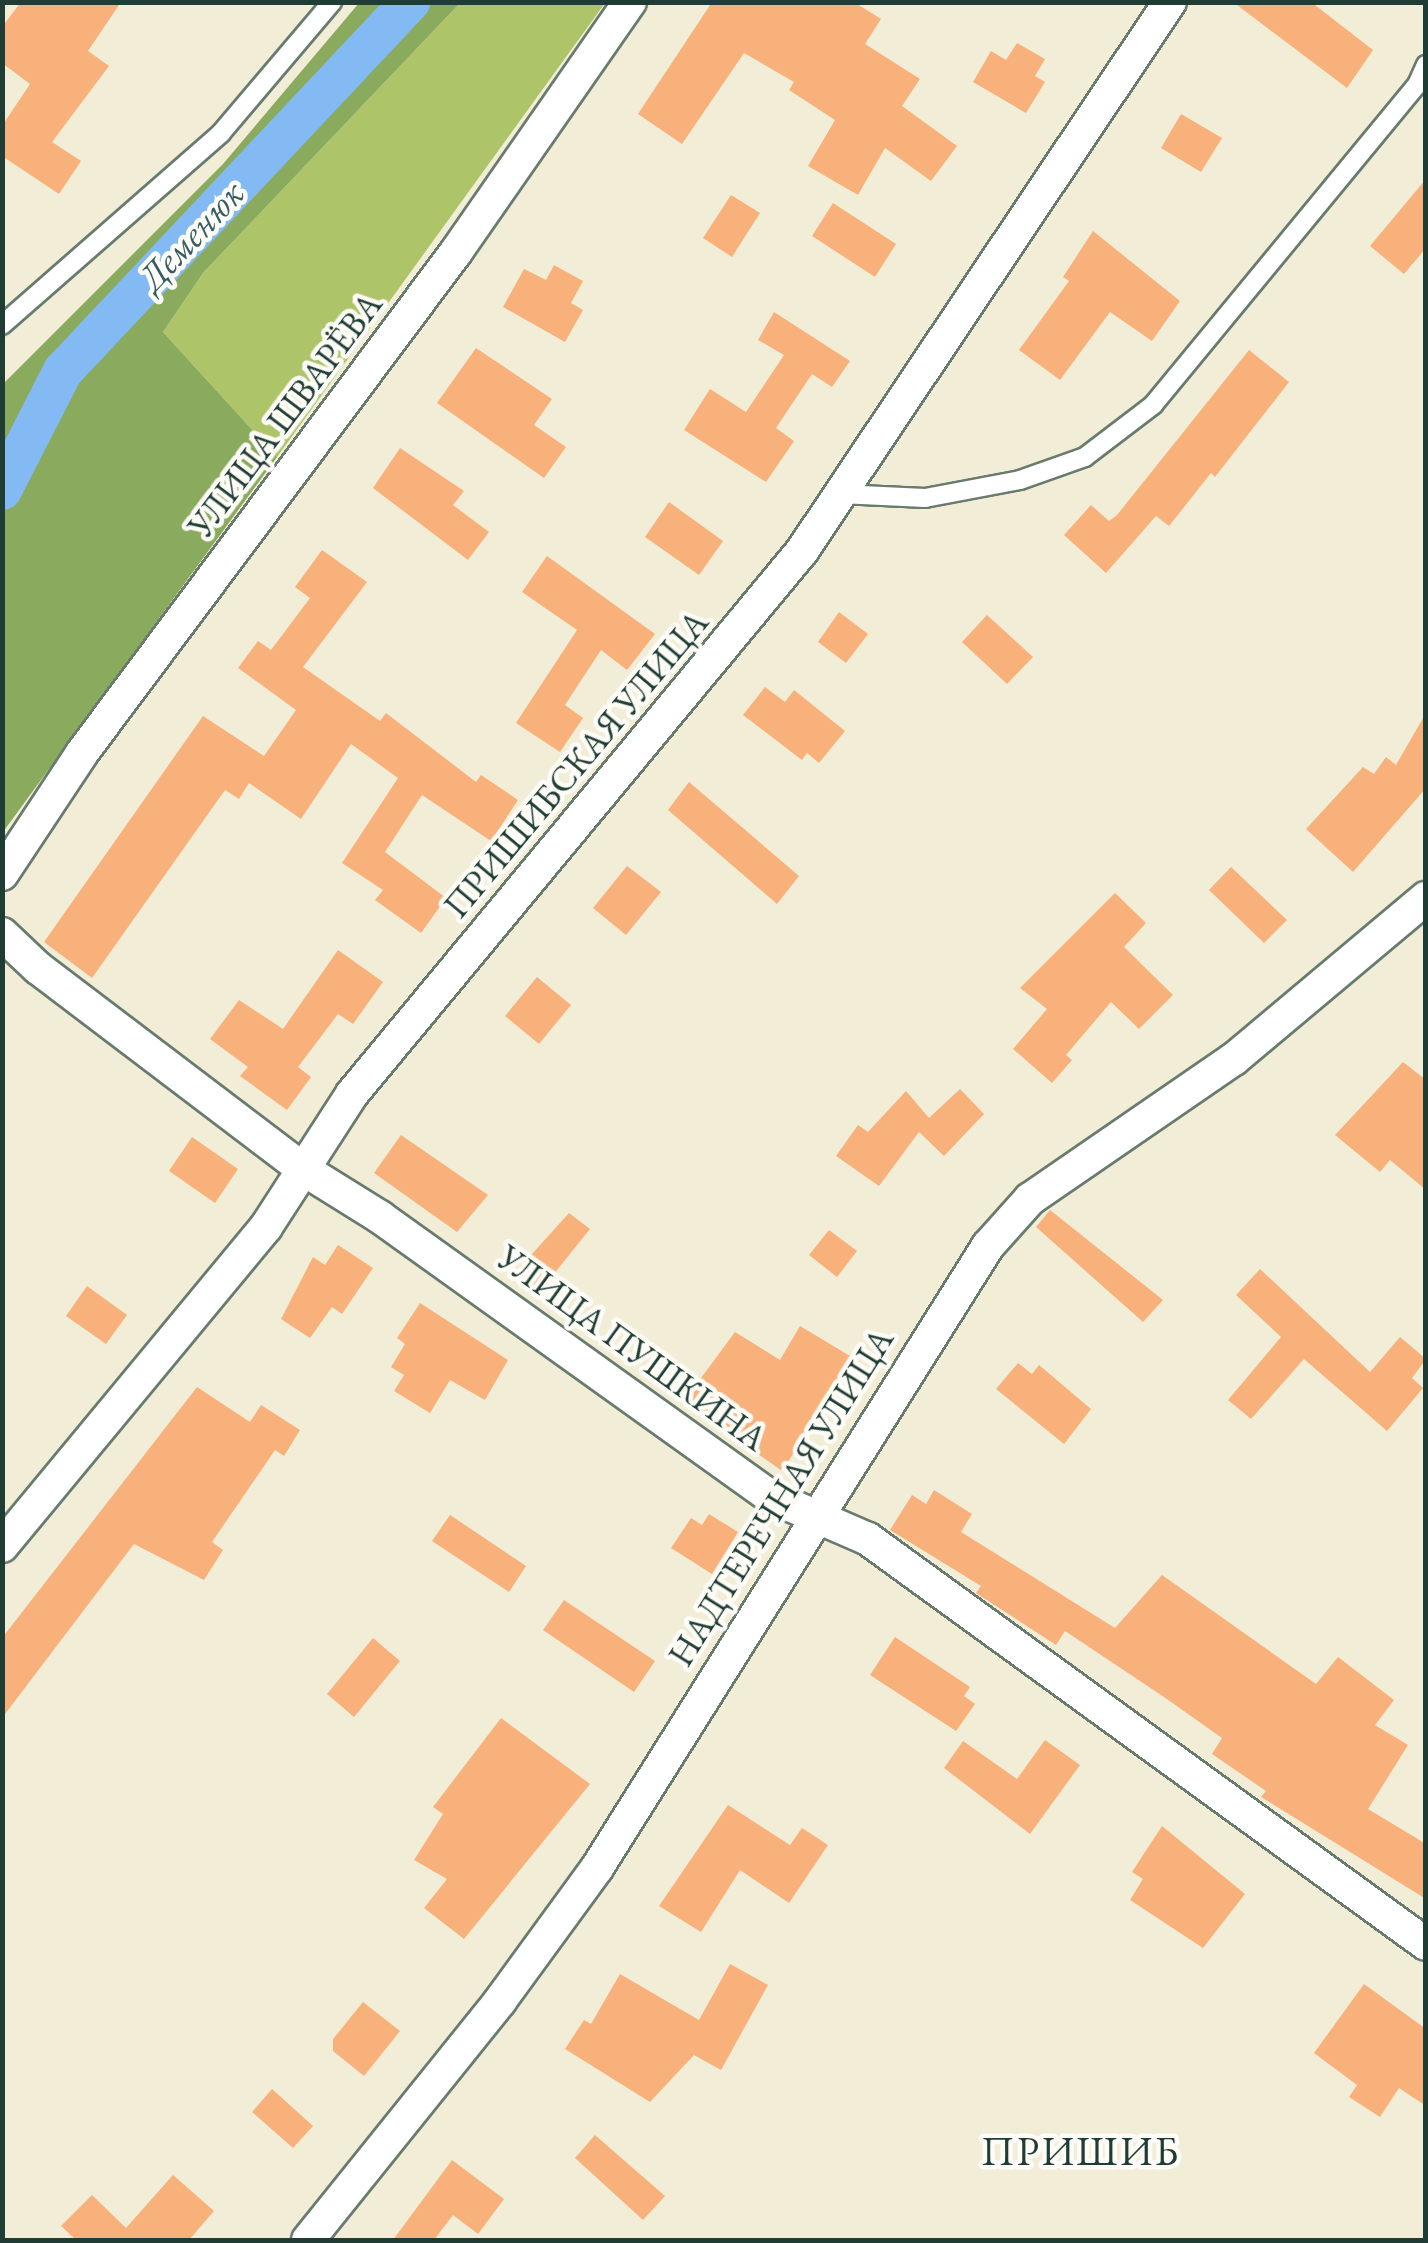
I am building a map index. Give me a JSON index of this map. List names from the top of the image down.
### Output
{
  "streets": {
    "street": [
      "УЛИЦА ШВАРЁВА",
      "ПРИШИБСКАЯ УЛИЦА",
      "УЛИЦА ПУШКИНА",
      "НАДТЕРЕЧНАЯ УЛИЦА"
    ]
  },
  "crossings": [
    ["ПРИШИБСКАЯ УЛИЦА", "УЛИЦА ПУШКИНА"],
    ["УЛИЦА ПУШКИНА", "НАДТЕРЕЧНАЯ УЛИЦА"]
  ],
  "districts": ["ПРИШИБ"],
  "water": ["Деменюк"]
}
